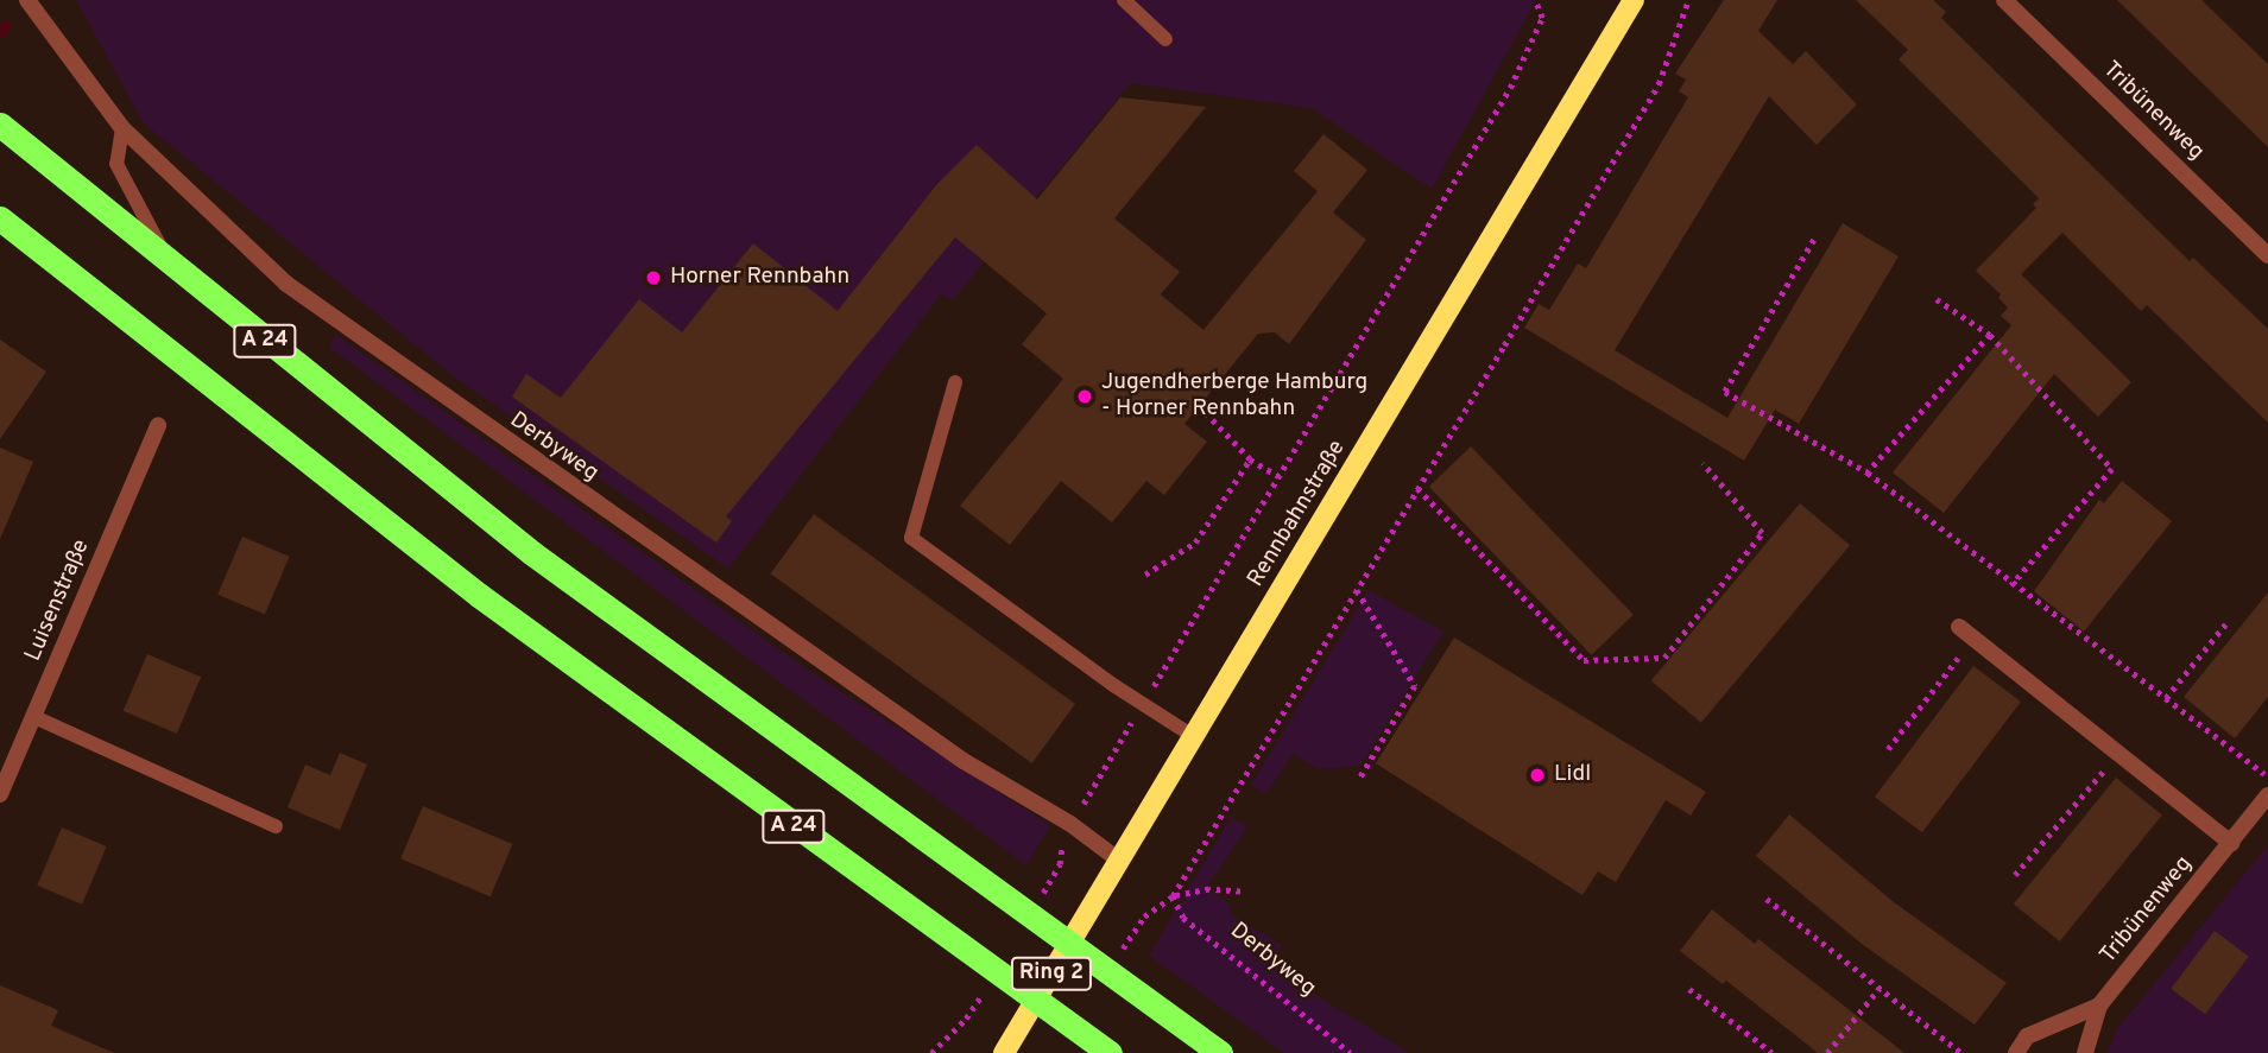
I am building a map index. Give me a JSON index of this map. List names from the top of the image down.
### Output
{
  "streets": {
    "highway": ["A 24"],
    "main road": ["Rennbahnstraße", "Ring 2"],
    "street": ["Tribünenweg", "Derbyweg", "Luisenstraße"]
  },
  "crossings": [
    ["Derbyweg", "Rennbahnstraße"]
  ],
  "places": ["Horner Rennbahn", "Jugendherberge Hamburg - Horner Rennbahn", "Lidl"]
}
